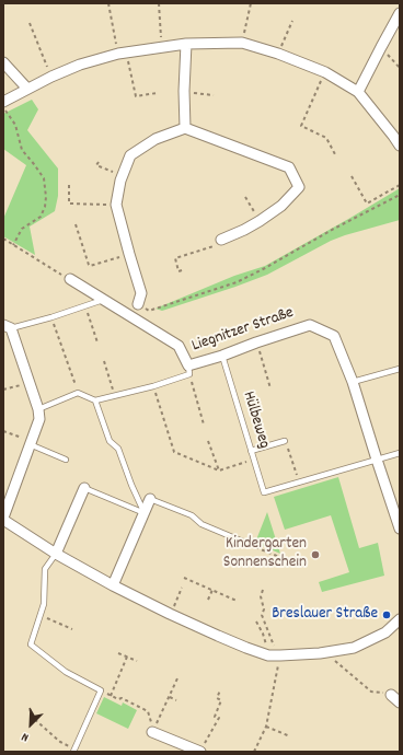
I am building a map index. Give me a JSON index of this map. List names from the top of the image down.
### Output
{
  "streets": {
    "street": ["Liegnitzer Straße"],
    "lane": ["Hülbeweg"]
  },
  "crossings": [
    ["Liegnitzer Straße", "Hülbeweg"]
  ],
  "places": ["Kindergarten Sonnenschein", "Breslauer Straße"],
  "north": "bottom left"
}
